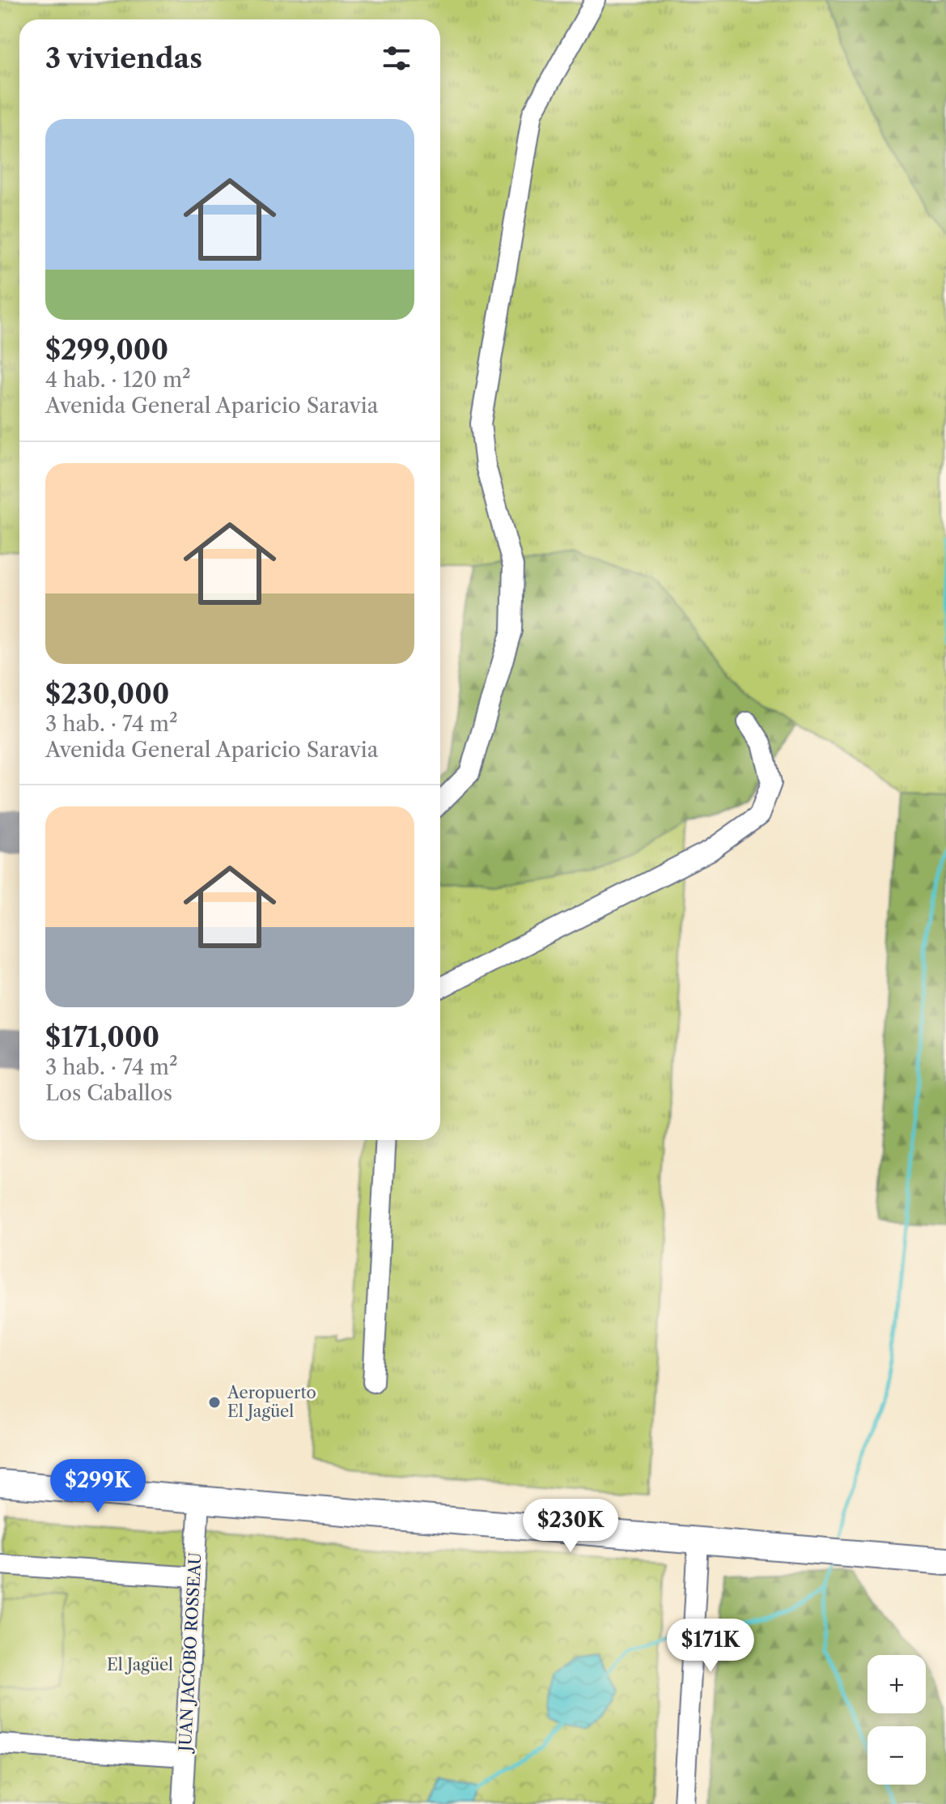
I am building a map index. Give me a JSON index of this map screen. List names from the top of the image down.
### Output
{
  "streets": {
    "street": ["JUAN JACOBO ROSSEAU"]
  },
  "parks": ["El Jagüel"],
  "places": ["Aeropuerto El Jagüel"],
  "page": {
    "heading": "3 viviendas",
    "list": [
      {
        "name": "$299,000",
        "note": "4 hab. · 120 m² · Avenida General Aparicio Saravia"
      },
      {
        "name": "$230,000",
        "note": "3 hab. · 74 m² · Avenida General Aparicio Saravia"
      },
      {
        "name": "$171,000",
        "note": "3 hab. · 74 m² · Los Caballos"
      }
    ],
    "price": ["$299K", "$230K", "$171K"],
    "map_buttons": ["+", "−"]
  }
}
